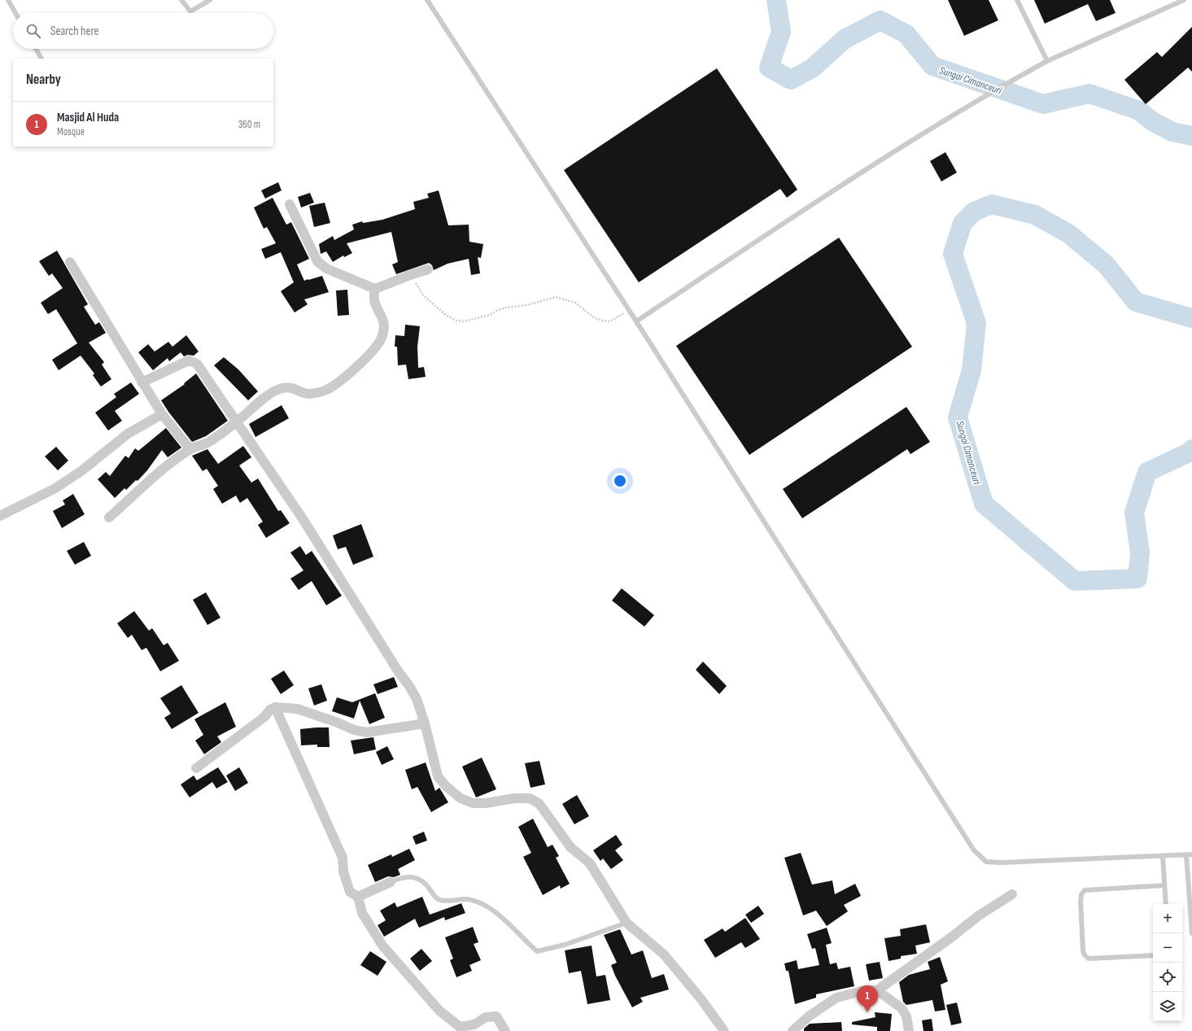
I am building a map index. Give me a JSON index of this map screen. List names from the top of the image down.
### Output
{
  "water": ["Sungai Cimanceuri"],
  "page": {
    "search": "Search here",
    "heading": "Nearby",
    "list": [
      {
        "mark": "1",
        "name": "Masjid Al Huda",
        "note": "Mosque",
        "value": "360 m"
      }
    ],
    "map_buttons": ["+", "−"],
    "pins": "1"
  }
}
